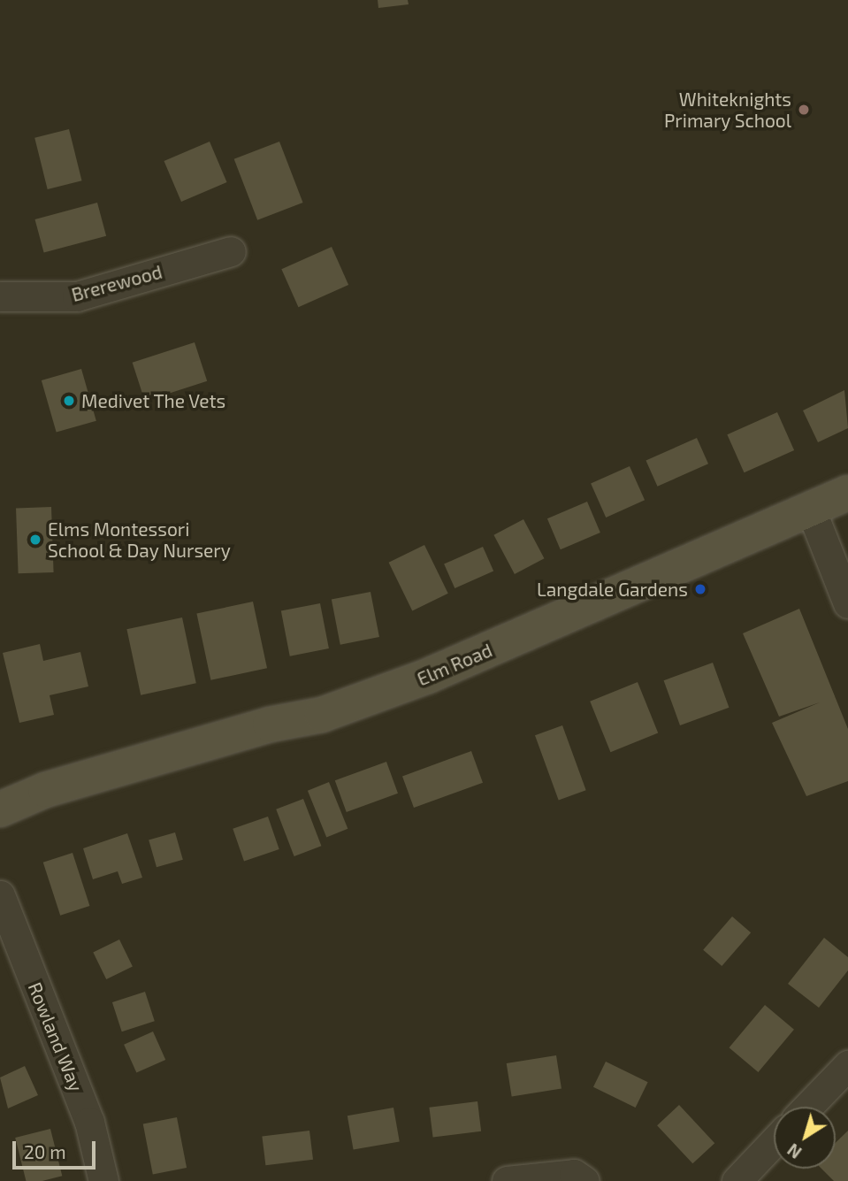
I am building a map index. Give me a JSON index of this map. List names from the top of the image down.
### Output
{
  "streets": {
    "main road": ["Elm Road"],
    "street": ["Brerewood", "Rowland Way"]
  },
  "places": [
    "Whiteknights Primary School",
    "Medivet The Vets",
    "Elms Montessori School & Day Nursery",
    "Langdale Gardens"
  ],
  "scale_bar": "20 m",
  "north": "bottom left"
}
